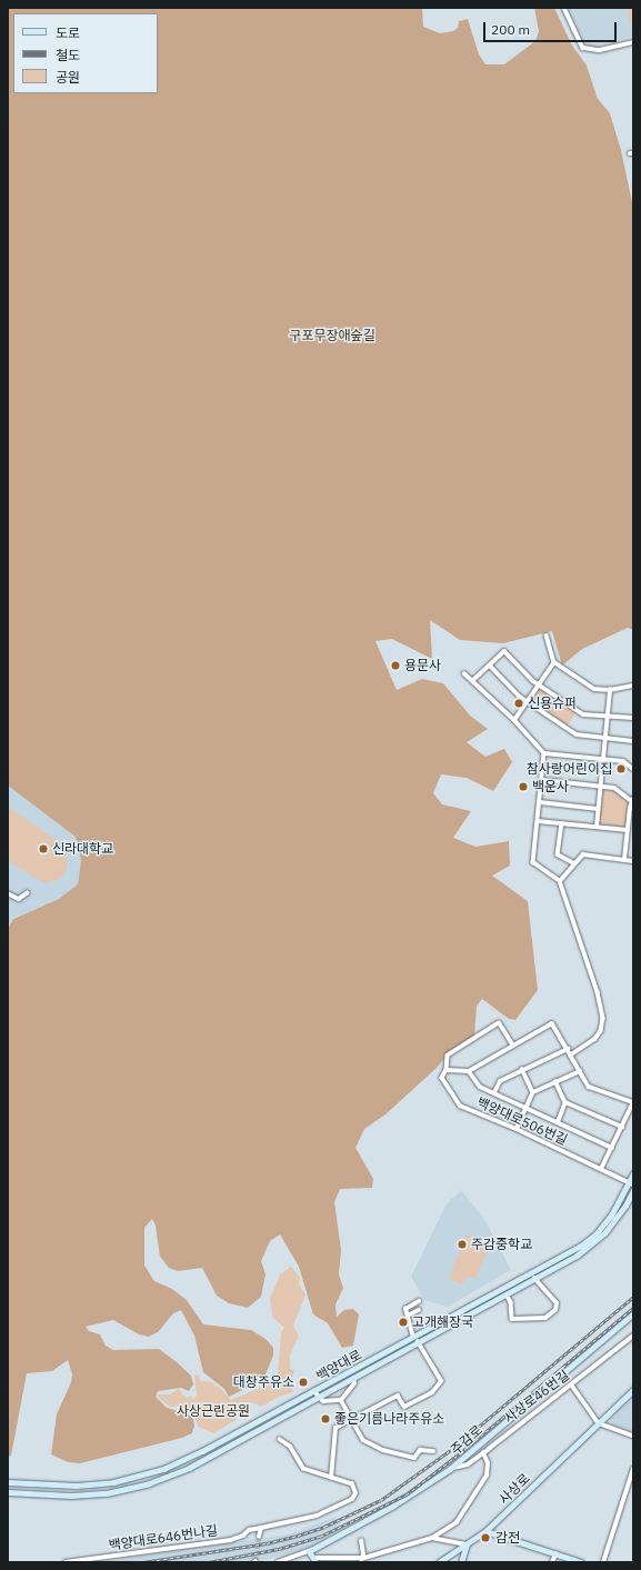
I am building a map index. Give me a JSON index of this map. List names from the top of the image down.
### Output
{
  "streets": {
    "main road": ["백양대로", "주감로", "사상로"],
    "street": ["백양대로506번길", "사상로46번길", "백양대로646번나길"]
  },
  "crossings": [
    ["백양대로506번길", "백양대로"],
    ["사상로46번길", "주감로"]
  ],
  "parks": ["구포무장애숲길", "사상근린공원"],
  "places": [
    "용문사",
    "신용슈퍼",
    "참사랑어린이집",
    "백운사",
    "신라대학교",
    "주감중학교",
    "고개해장국",
    "대창주유소",
    "좋은기름나라주유소",
    "감전"
  ],
  "legend": ["도로", "철도", "공원"],
  "scale_bar": "200 m"
}
